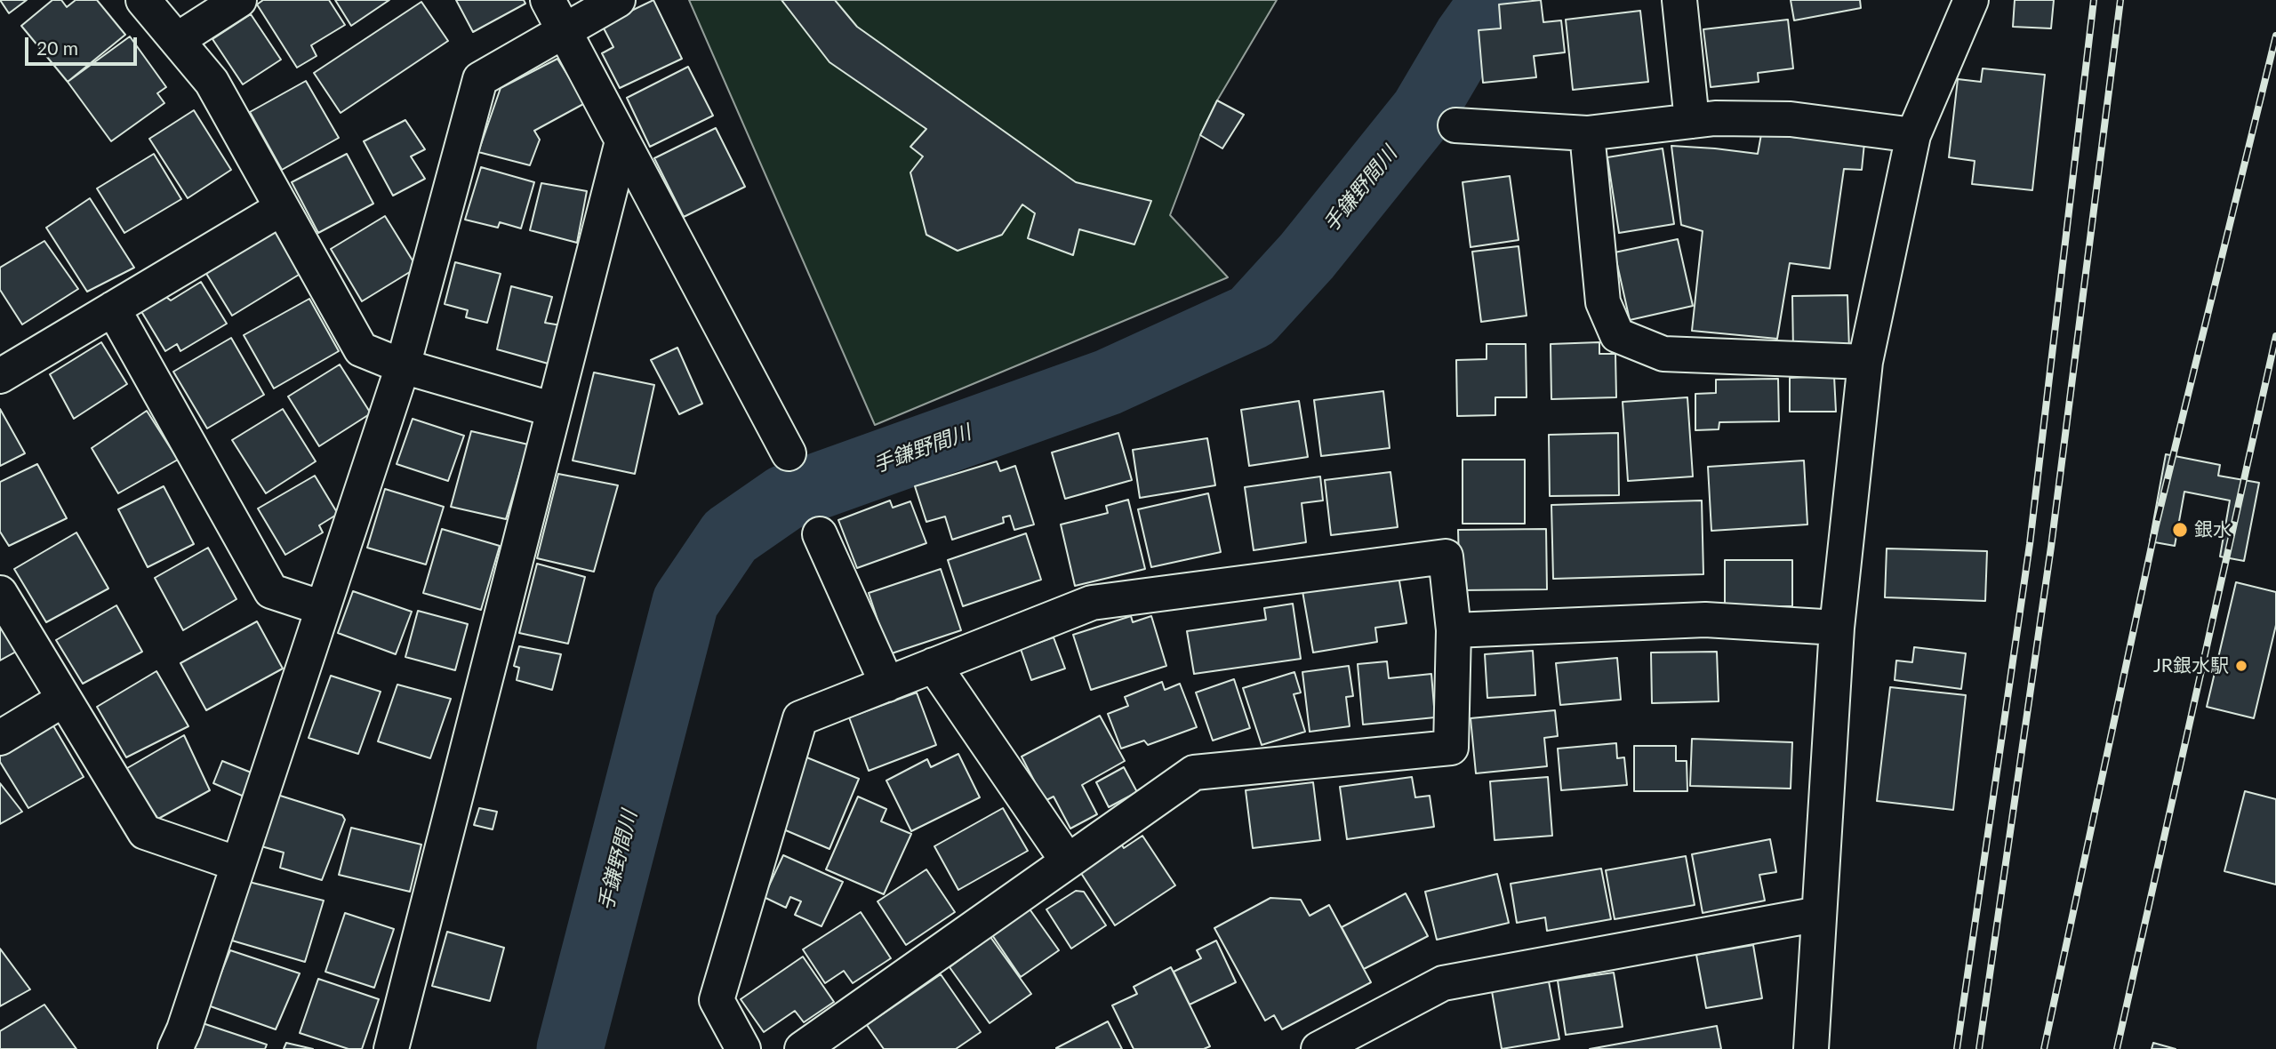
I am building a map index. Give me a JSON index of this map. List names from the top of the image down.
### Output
{
  "water": ["手鎌野間川"],
  "places": ["銀水", "JR銀水駅"],
  "scale_bar": "20 m"
}
